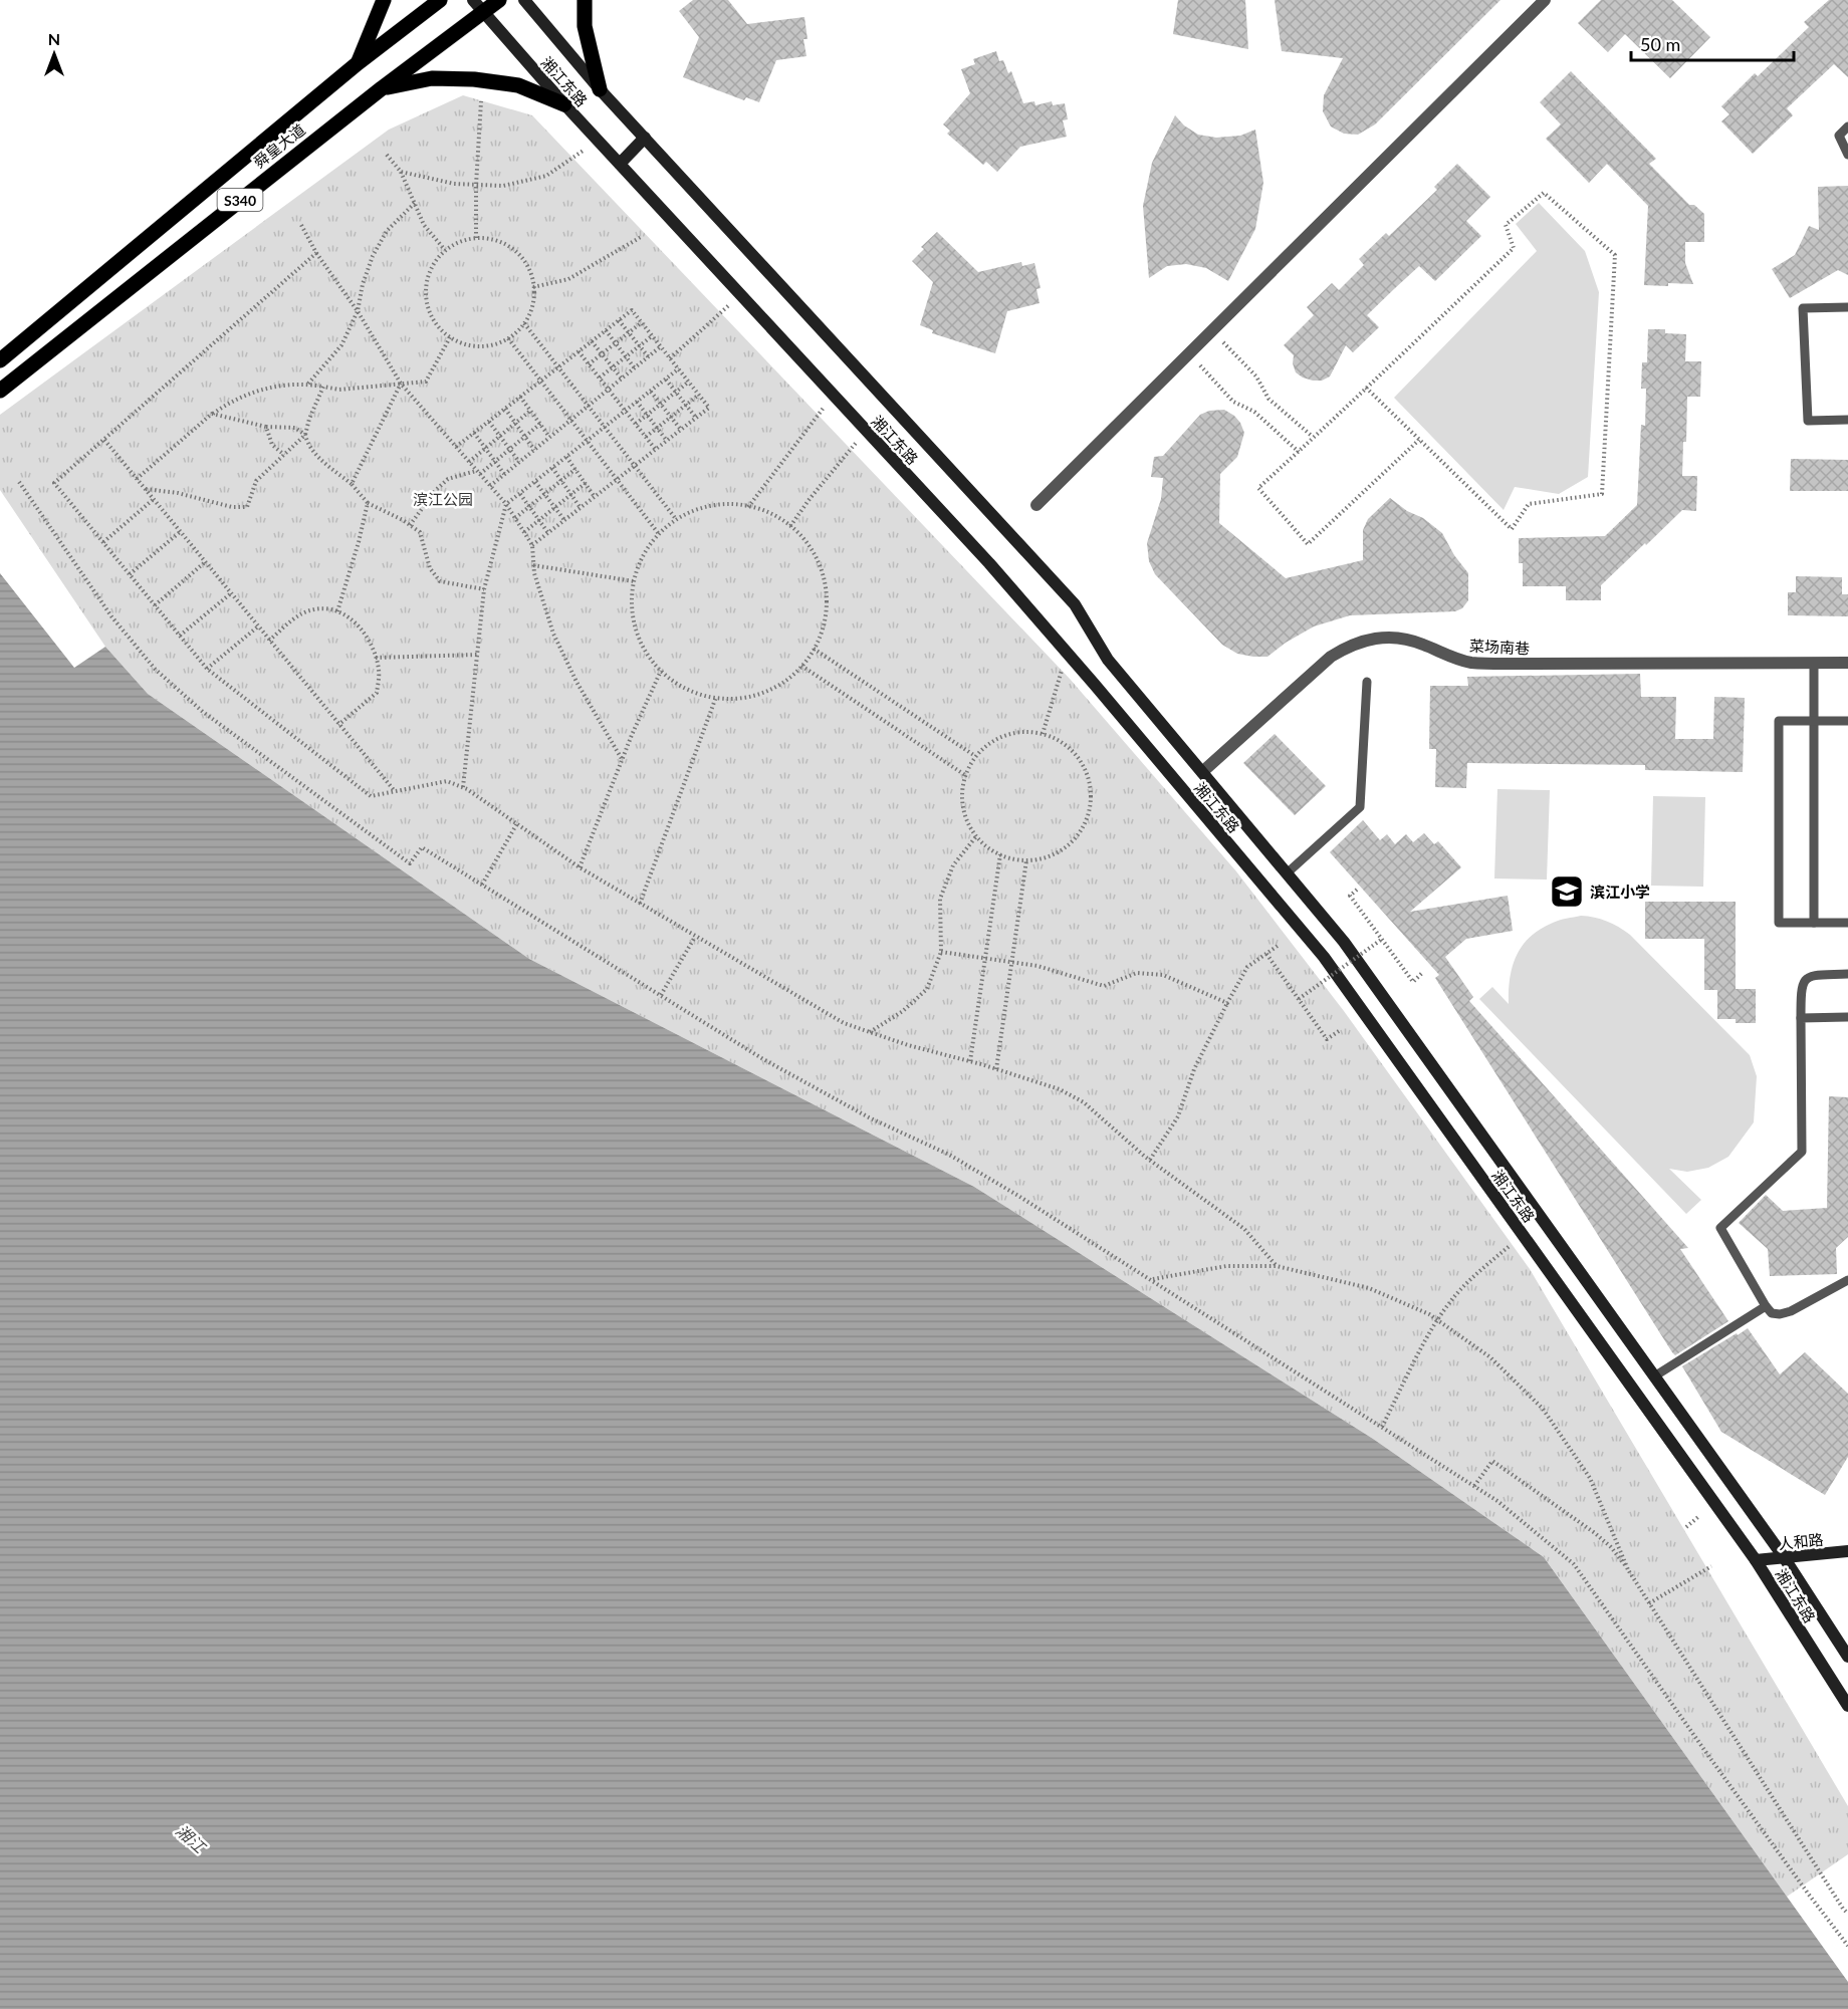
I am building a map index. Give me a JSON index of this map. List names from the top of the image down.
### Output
{
  "streets": {
    "main road": [
      "湘江东路",
      "舜皇大道",
      "S340",
      "人和路"
    ],
    "street": ["菜场南巷"]
  },
  "crossings": [
    ["湘江东路", "舜皇大道"],
    ["湘江东路", "菜场南巷"],
    ["湘江东路", "人和路"]
  ],
  "water": ["湘江"],
  "parks": ["滨江公园"],
  "places": {
    "school or university": ["滨江小学"]
  },
  "scale_bar": "50 m",
  "north": "top"
}
